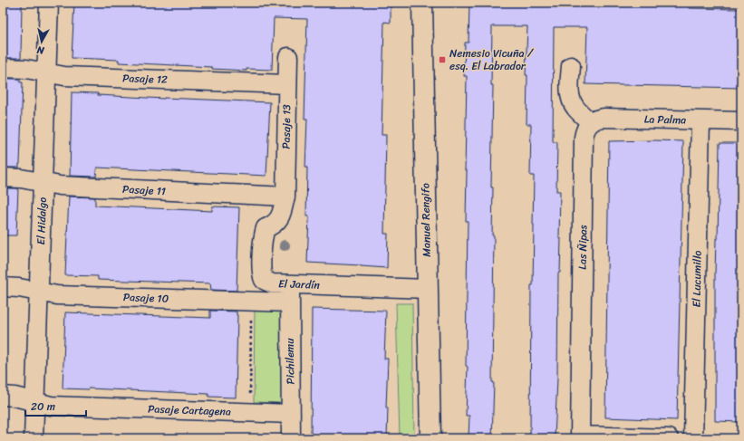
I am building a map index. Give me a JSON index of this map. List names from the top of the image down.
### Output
{
  "streets": {
    "street": [
      "Pasaje 12",
      "La Palma",
      "Pasaje 13",
      "Pasaje 11",
      "Manuel Rengifo",
      "El Hidalgo",
      "Las Ñipas",
      "El Lucumillo",
      "El Jardín",
      "Pasaje 10",
      "Pichilemu",
      "Pasaje Cartagena"
    ]
  },
  "crossings": [
    ["Pasaje 12", "Pasaje 13"],
    ["Pasaje 12", "El Hidalgo"],
    ["La Palma", "Las Ñipas"],
    ["La Palma", "El Lucumillo"],
    ["Pasaje 13", "Pasaje 11"],
    ["Pasaje 13", "El Jardín"],
    ["Pasaje 11", "El Hidalgo"],
    ["Pasaje 11", "El Jardín"],
    ["Manuel Rengifo", "El Jardín"],
    ["El Hidalgo", "Pasaje 10"],
    ["El Hidalgo", "Pasaje Cartagena"],
    ["El Jardín", "Pichilemu"],
    ["Pasaje 10", "Pichilemu"],
    ["Pichilemu", "Pasaje Cartagena"]
  ],
  "places": {
    "transit": ["Nemesio Vicuña / esq. El Labrador"]
  },
  "scale_bar": "20 m",
  "north": "bottom"
}
